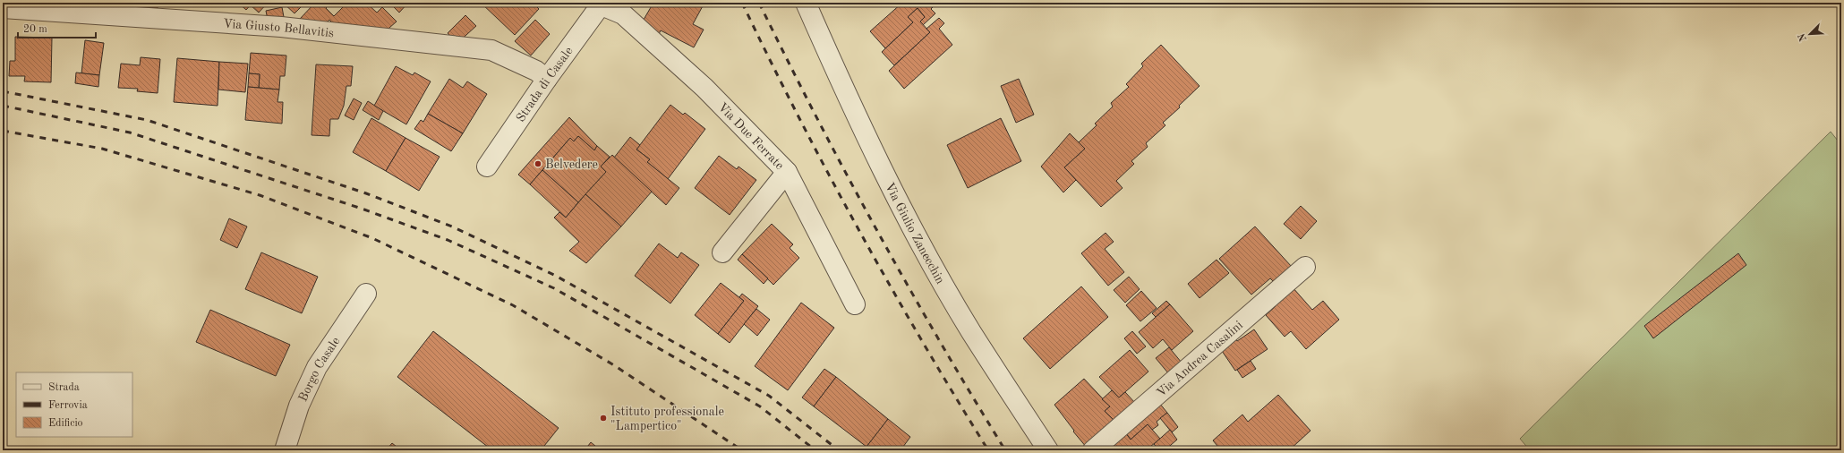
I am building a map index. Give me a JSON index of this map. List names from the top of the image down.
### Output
{
  "streets": {
    "street": [
      "Via Giusto Bellavitis",
      "Strada di Casale",
      "Via Due Ferrate",
      "Via Giulio Zanecchin",
      "Via Andrea Casalini",
      "Borgo Casale"
    ]
  },
  "crossings": [
    ["Via Giusto Bellavitis", "Strada di Casale"],
    ["Strada di Casale", "Via Due Ferrate"]
  ],
  "places": ["Belvedere", "Istituto professionale \"Lampertico\""],
  "legend": ["Strada", "Ferrovia", "Edificio"],
  "scale_bar": "20 m",
  "north": "bottom left"
}
